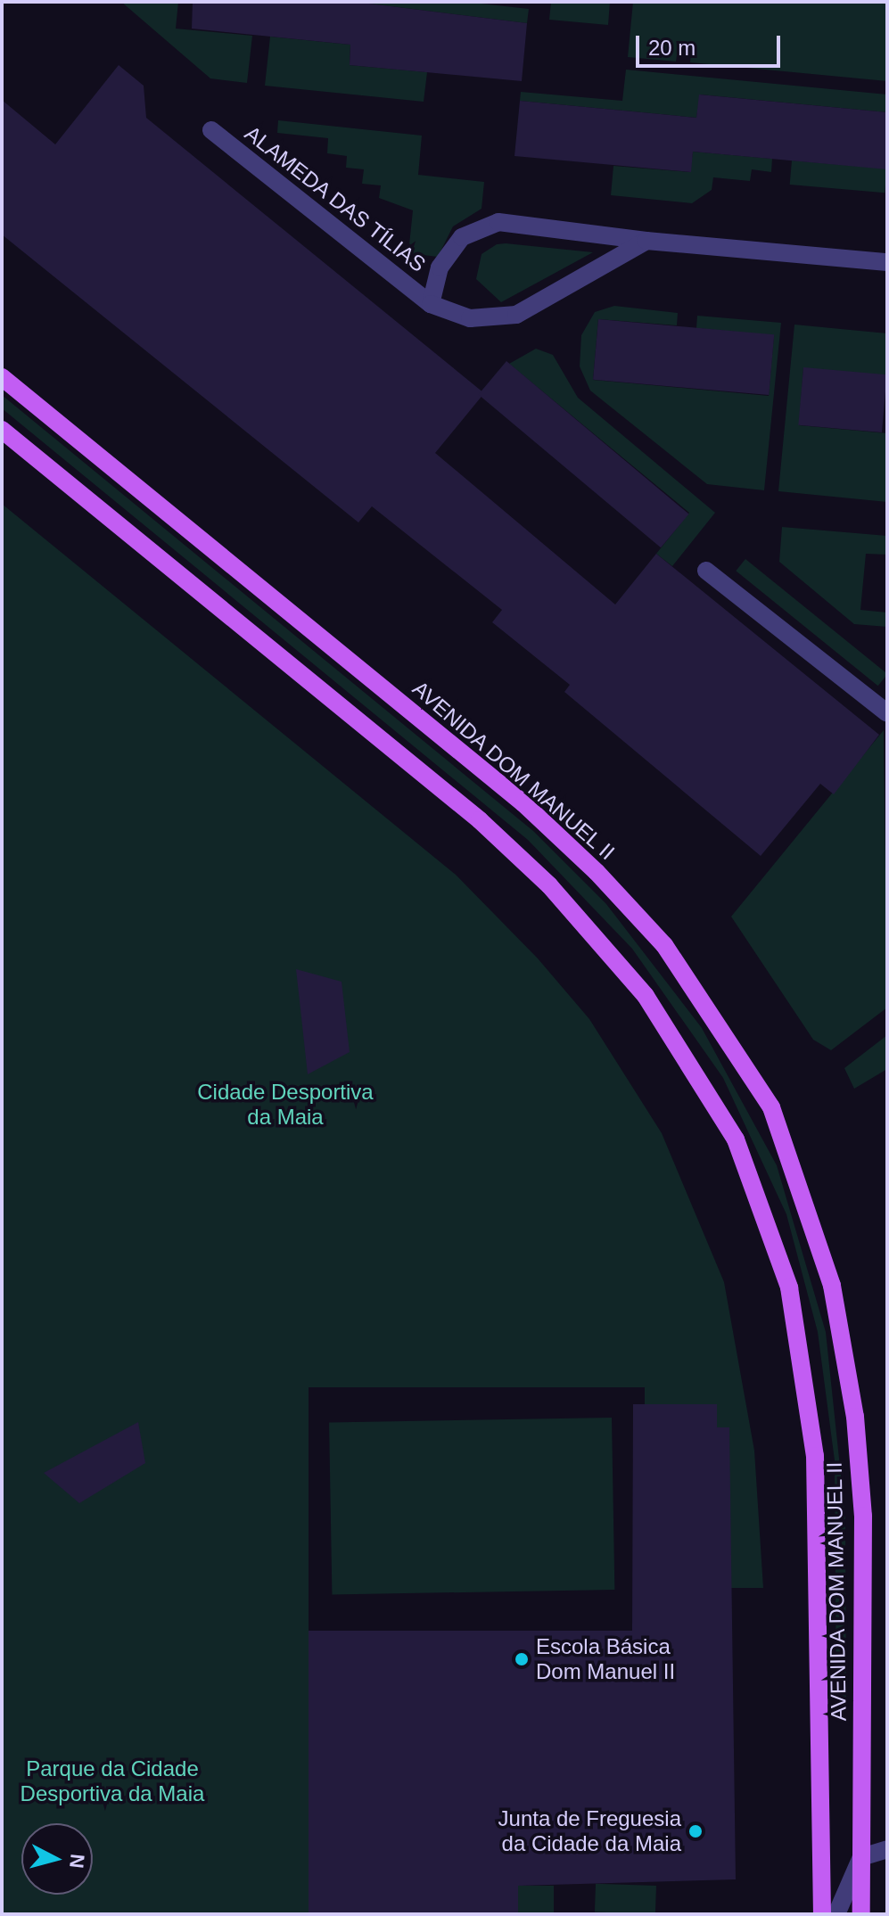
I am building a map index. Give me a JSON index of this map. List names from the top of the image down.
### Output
{
  "streets": {
    "main road": ["AVENIDA DOM MANUEL II"],
    "street": ["ALAMEDA DAS TÍLIAS"]
  },
  "parks": ["Cidade Desportiva da Maia", "Parque da Cidade Desportiva da Maia"],
  "places": ["Escola Básica Dom Manuel II", "Junta de Freguesia da Cidade da Maia"],
  "scale_bar": "20 m",
  "north": "right"
}
